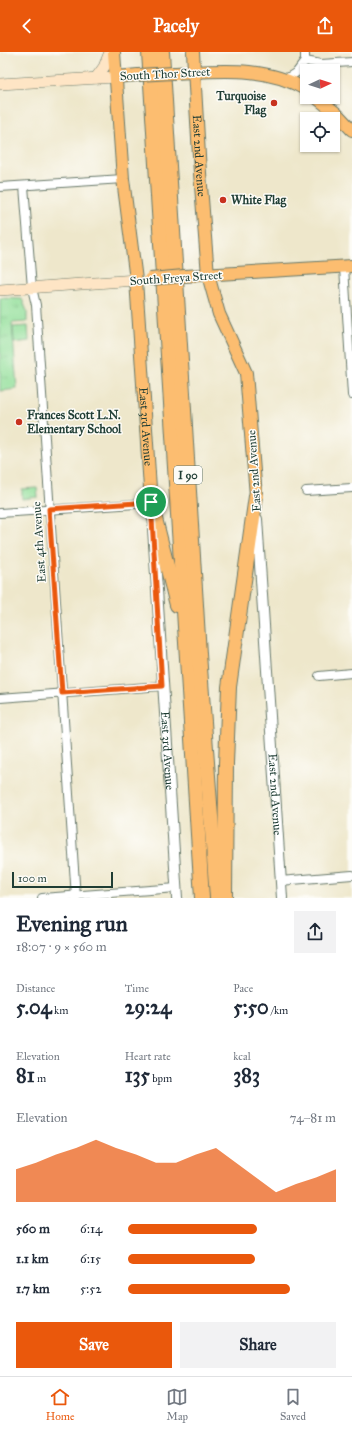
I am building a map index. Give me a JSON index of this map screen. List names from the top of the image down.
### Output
{
  "streets": {
    "highway": ["I 90"],
    "main road": [
      "South Thor Street",
      "East 2nd Avenue",
      "South Freya Street",
      "East 3rd Avenue"
    ],
    "street": ["East 4th Avenue"]
  },
  "crossings": [
    ["South Thor Street", "East 2nd Avenue"],
    ["South Thor Street", "East 3rd Avenue"],
    ["East 2nd Avenue", "South Freya Street"],
    ["South Freya Street", "East 3rd Avenue"],
    ["South Freya Street", "East 4th Avenue"]
  ],
  "places": ["Turquoise Flag", "White Flag", "Frances Scott L.N. Elementary School"],
  "scale_bar": "100 m",
  "north": "right",
  "page": {
    "header": "Pacely",
    "scale": "100 m",
    "heading": ["Evening run", "18:07 · 9 × 560 m"],
    "stats": [
      ["Distance", "5.04 km"],
      ["Time", "29:24"],
      ["Pace", "5:50 /km"],
      ["Elevation", "81 m"],
      ["Heart rate", "135 bpm"],
      ["kcal", "383"]
    ],
    "chart": ["Elevation", "74–81 m"],
    "list": [
      {
        "name": "560 m",
        "note": "6:14"
      },
      {
        "name": "1.1 km",
        "note": "6:15"
      },
      {
        "name": "1.7 km",
        "note": "5:52"
      }
    ],
    "buttons": ["Save", "Share"],
    "tabs": ["Home", "Map", "Saved"]
  }
}
